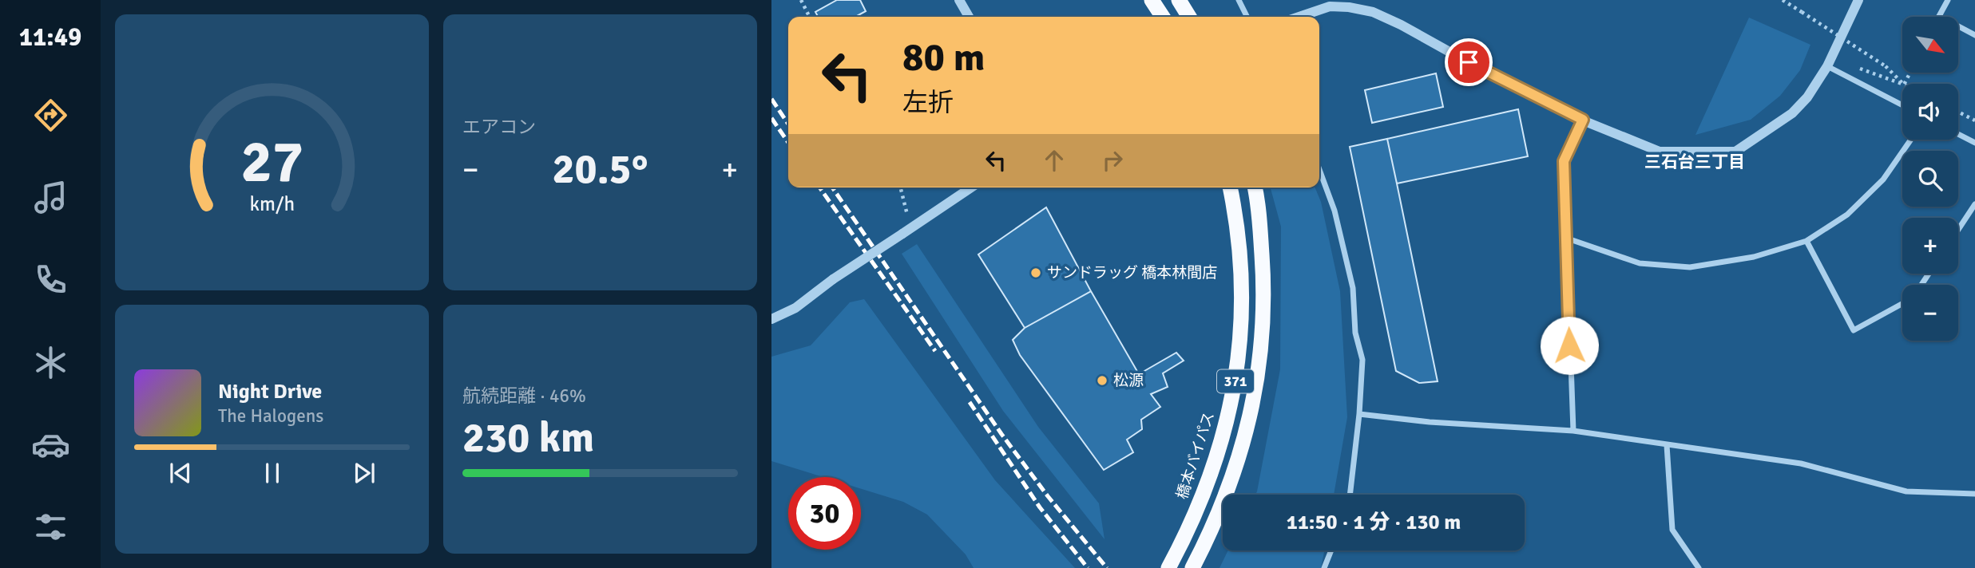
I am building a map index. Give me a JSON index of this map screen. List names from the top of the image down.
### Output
{
  "streets": {
    "highway": ["371", "橋本バイパス"]
  },
  "districts": ["三石台三丁目"],
  "places": ["サンドラッグ 橋本林間店", "松源"],
  "north": "bottom right",
  "page": {
    "tabs": "11:49",
    "tile": [
      "エアコン",
      ["航続距離 · 46%", "230 km"]
    ],
    "map_buttons": ["+", "−"],
    "turn": ["80 m", "左折"],
    "heat": ["−", "20.5°", "+"],
    "song": ["Night Drive", "The Halogens"],
    "limit": "30",
    "trip": "11:50 · 1 分 · 130 m",
    "gauge": ["27", "km/h"]
  }
}
